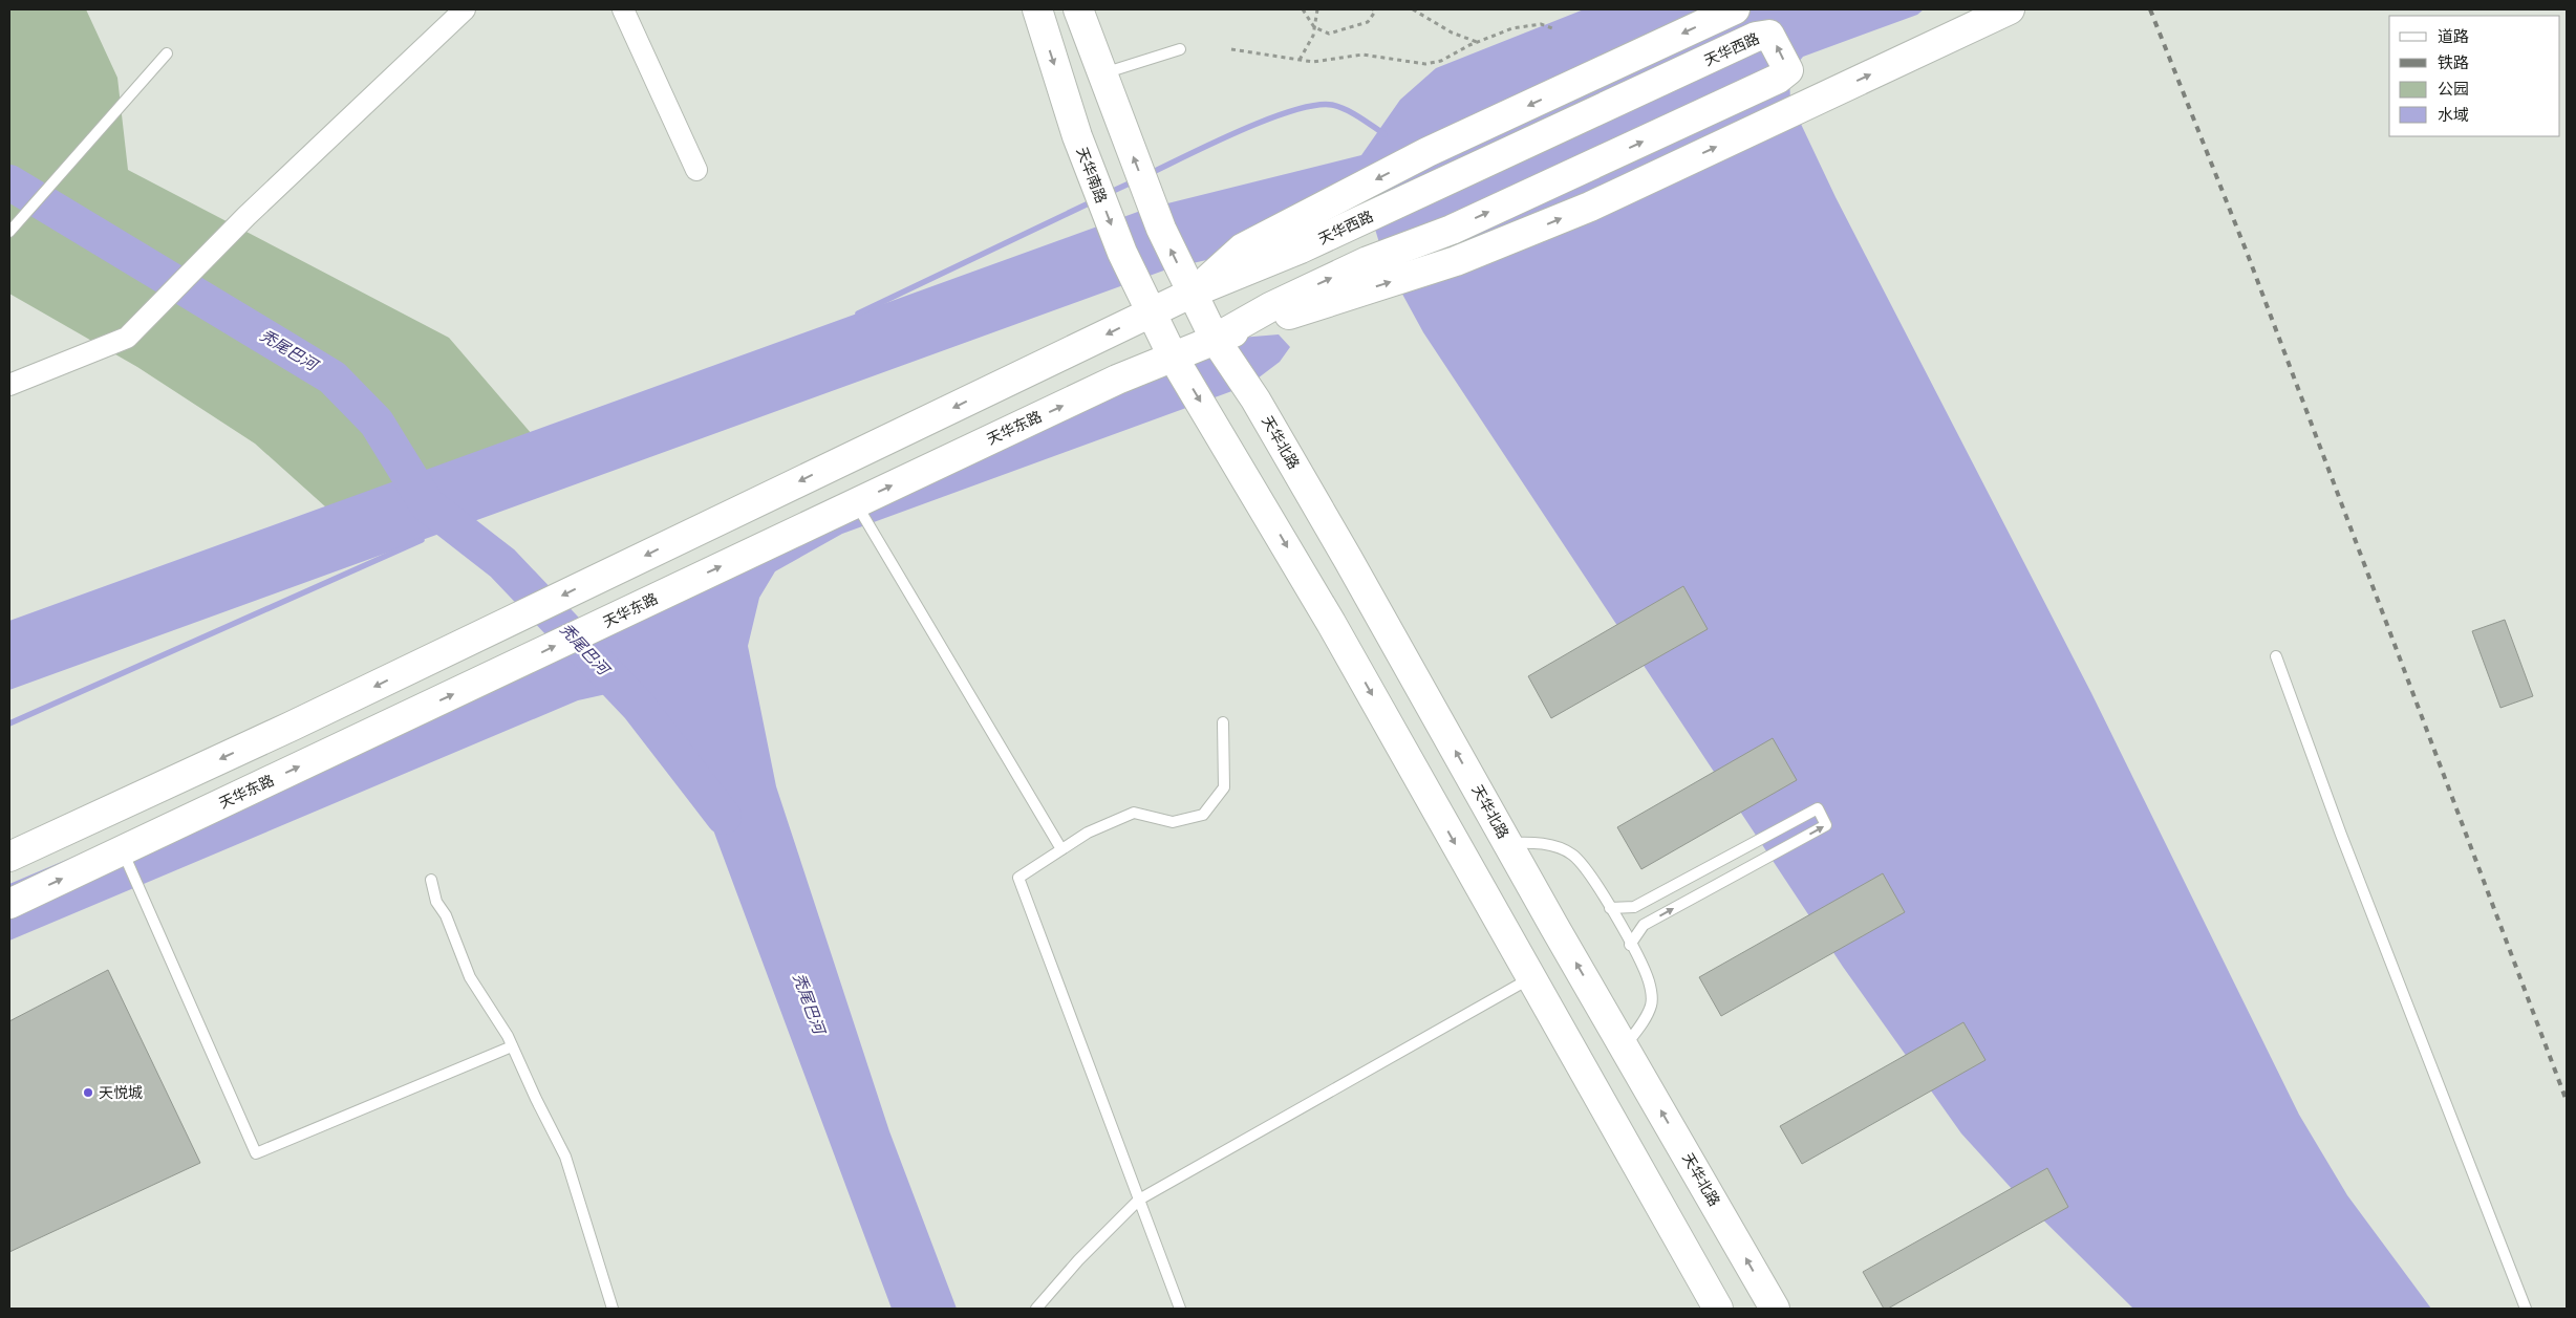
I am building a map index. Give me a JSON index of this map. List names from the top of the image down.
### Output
{
  "streets": {
    "main road": [
      "天华西路",
      "天华南路",
      "天华东路",
      "天华北路"
    ]
  },
  "crossings": [
    ["天华西路", "天华南路"],
    ["天华西路", "天华东路"],
    ["天华西路", "天华北路"],
    ["天华南路", "天华东路"],
    ["天华南路", "天华北路"],
    ["天华东路", "天华北路"]
  ],
  "water": ["秃尾巴河"],
  "places": ["天悦城"],
  "legend": [
    "道路",
    "铁路",
    "公园",
    "水域"
  ]
}
